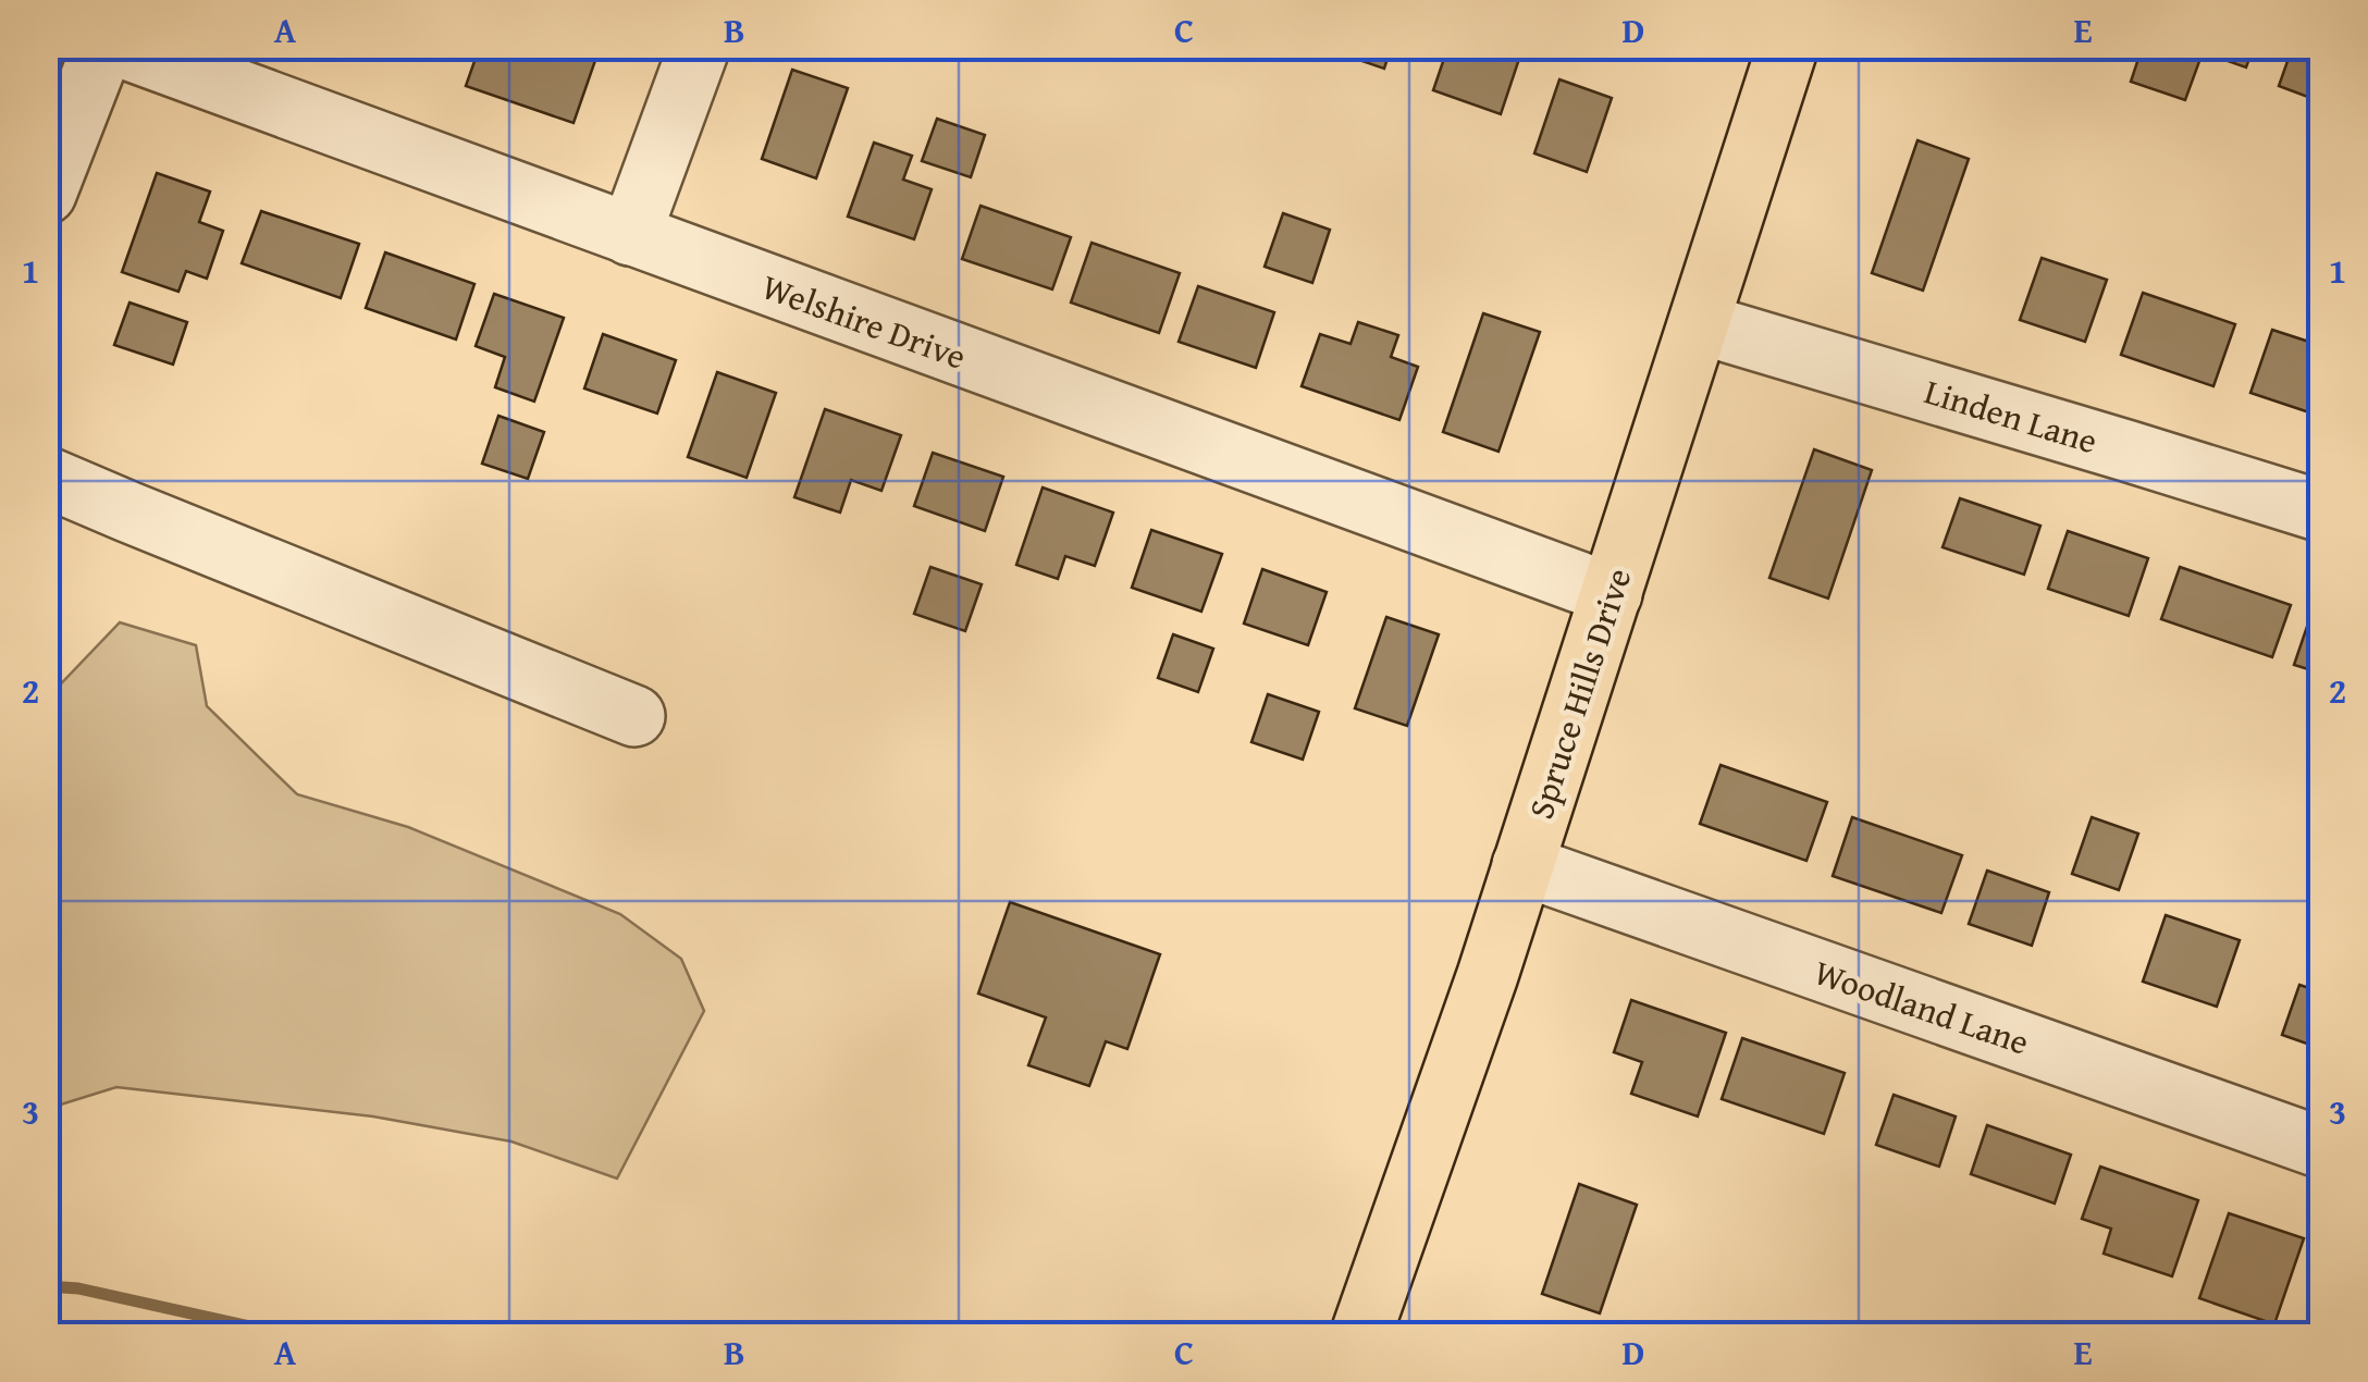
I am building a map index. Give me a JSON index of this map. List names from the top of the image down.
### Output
{
  "streets": {
    "main road": ["Spruce Hills Drive"],
    "street": ["Welshire Drive", "Linden Lane", "Woodland Lane"]
  },
  "crossings": [
    ["Welshire Drive", "Spruce Hills Drive"],
    ["Linden Lane", "Spruce Hills Drive"],
    ["Spruce Hills Drive", "Woodland Lane"]
  ],
  "grid": {
    "columns": [
      "A",
      "B",
      "C",
      "D",
      "E"
    ],
    "rows": ["1", "2", "3"]
  }
}
